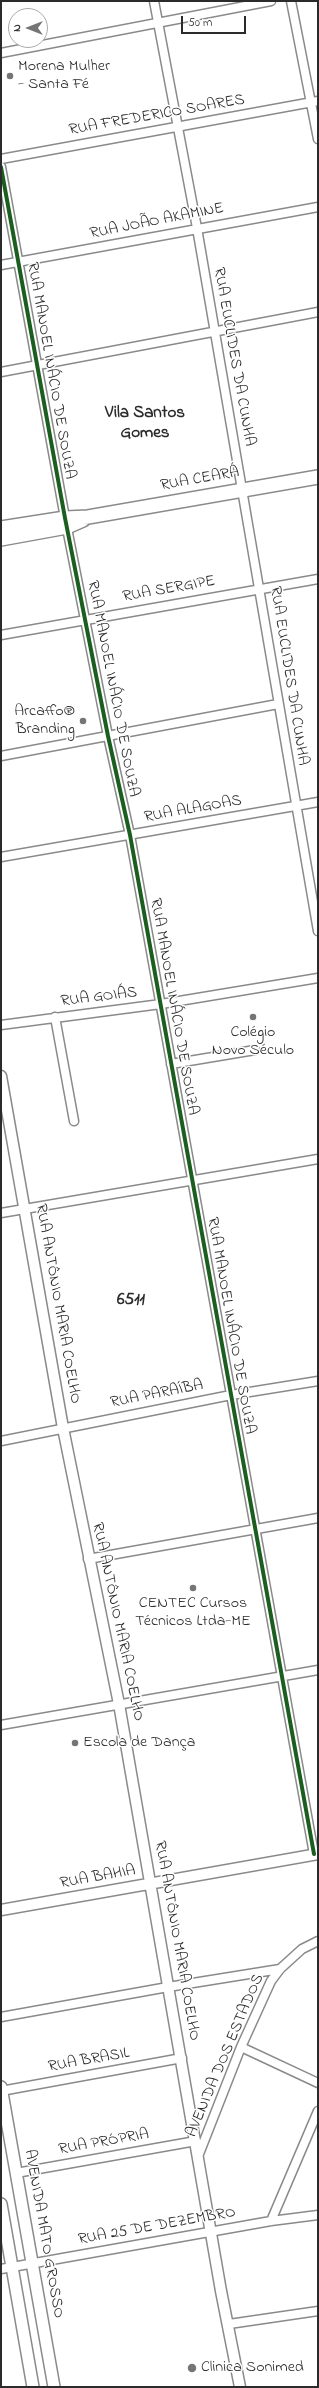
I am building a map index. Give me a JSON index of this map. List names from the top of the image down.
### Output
{
  "streets": {
    "main road": ["RUA CEARÁ", "AVENIDA MATO GROSSO"],
    "street": [
      "RUA FREDERICO SOARES",
      "RUA JOÃO AKAMINE",
      "RUA EUCLIDES DA CUNHA",
      "RUA MANOEL INÁCIO DE SOUZA",
      "RUA SERGIPE",
      "RUA ALAGOAS",
      "RUA GOIÁS",
      "RUA ANTÔNIO MARIA COELHO",
      "RUA PARAÍBA",
      "RUA BAHIA",
      "AVENIDA DOS ESTADOS",
      "RUA BRASIL",
      "RUA PRÓPRIA",
      "RUA 25 DE DEZEMBRO"
    ]
  },
  "crossings": [
    ["RUA FREDERICO SOARES", "RUA EUCLIDES DA CUNHA"],
    ["RUA JOÃO AKAMINE", "RUA EUCLIDES DA CUNHA"],
    ["RUA JOÃO AKAMINE", "RUA MANOEL INÁCIO DE SOUZA"],
    ["RUA EUCLIDES DA CUNHA", "RUA CEARÁ"],
    ["RUA EUCLIDES DA CUNHA", "RUA SERGIPE"],
    ["RUA EUCLIDES DA CUNHA", "RUA ALAGOAS"],
    ["RUA MANOEL INÁCIO DE SOUZA", "RUA CEARÁ"],
    ["RUA MANOEL INÁCIO DE SOUZA", "RUA SERGIPE"],
    ["RUA MANOEL INÁCIO DE SOUZA", "RUA ALAGOAS"],
    ["RUA MANOEL INÁCIO DE SOUZA", "RUA GOIÁS"],
    ["RUA MANOEL INÁCIO DE SOUZA", "RUA PARAÍBA"],
    ["RUA MANOEL INÁCIO DE SOUZA", "RUA BAHIA"],
    ["RUA ANTÔNIO MARIA COELHO", "RUA PARAÍBA"],
    ["RUA ANTÔNIO MARIA COELHO", "RUA BAHIA"],
    ["RUA ANTÔNIO MARIA COELHO", "AVENIDA DOS ESTADOS"],
    ["RUA ANTÔNIO MARIA COELHO", "RUA BRASIL"],
    ["RUA ANTÔNIO MARIA COELHO", "RUA PRÓPRIA"],
    ["RUA ANTÔNIO MARIA COELHO", "RUA 25 DE DEZEMBRO"],
    ["RUA BRASIL", "AVENIDA MATO GROSSO"],
    ["RUA PRÓPRIA", "AVENIDA MATO GROSSO"],
    ["RUA 25 DE DEZEMBRO", "AVENIDA MATO GROSSO"]
  ],
  "districts": ["Vila Santos Gomes", "6511"],
  "places": [
    "Morena Mulher - Santa Fé",
    "Arcaffo® Branding",
    "Colégio Novo Século",
    "CENTEC Cursos Técnicos Ltda-ME",
    "Escola de Dança",
    "Clinica Sonimed"
  ],
  "scale_bar": "50 m",
  "north": "left"
}
